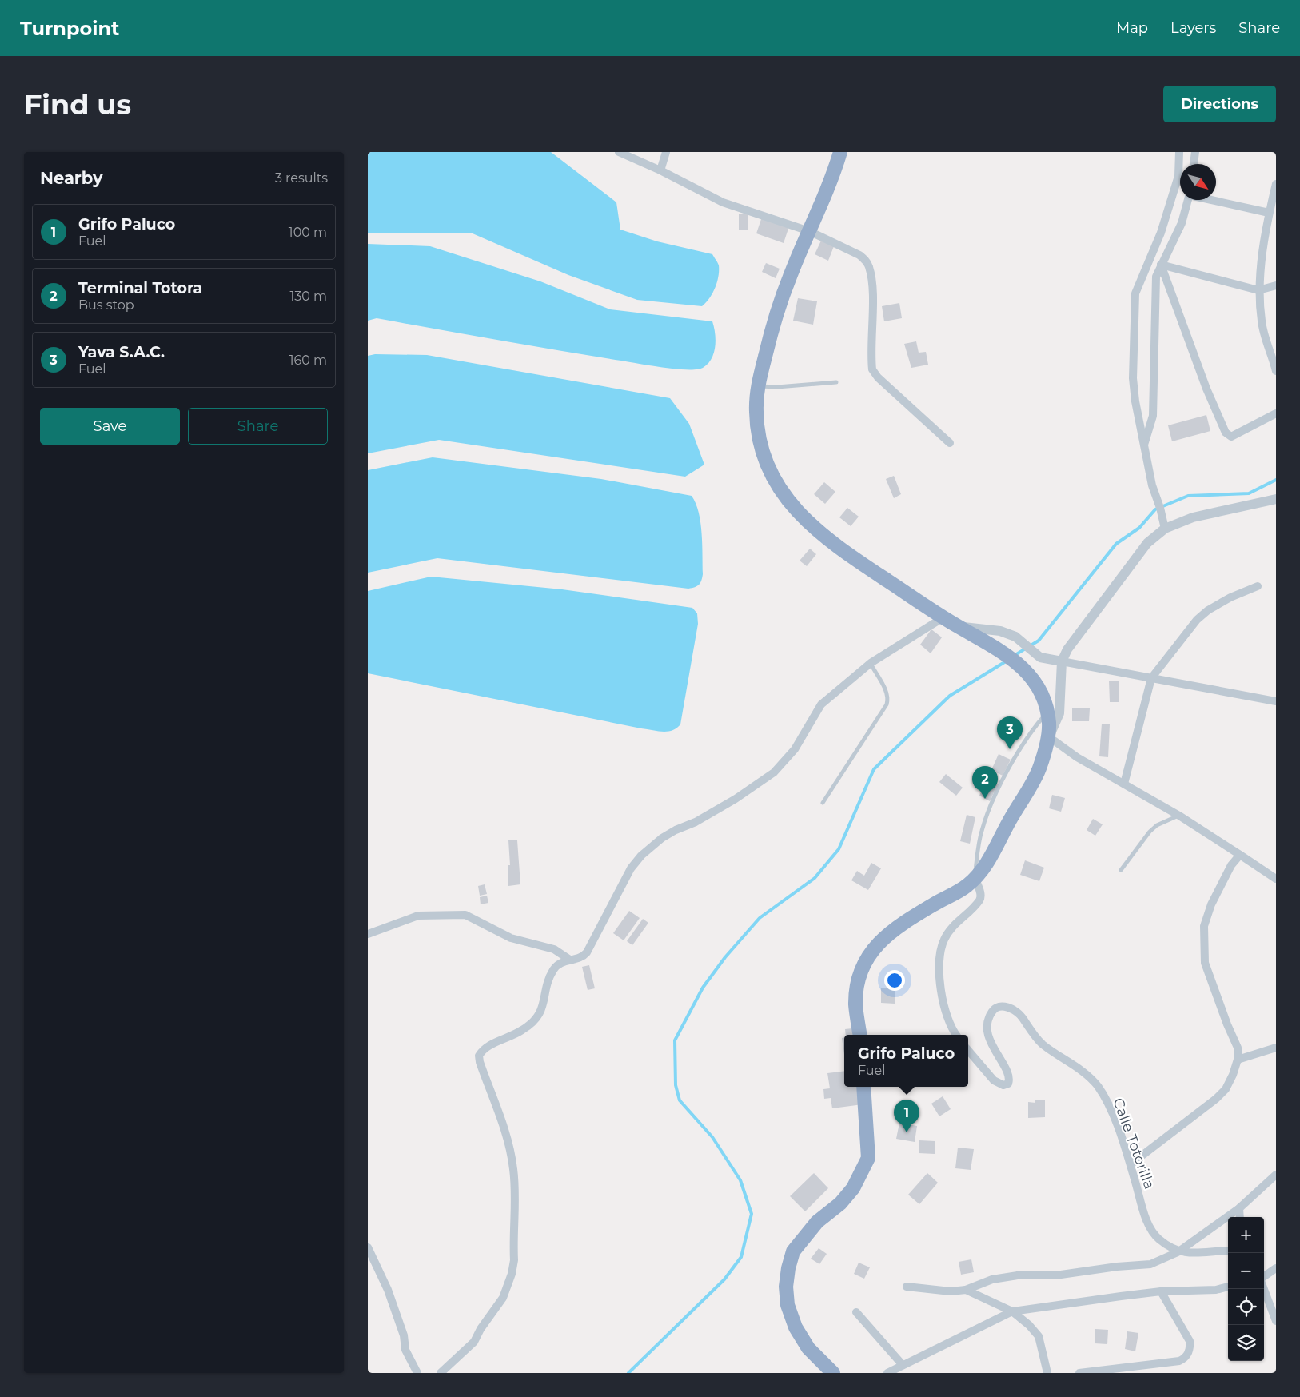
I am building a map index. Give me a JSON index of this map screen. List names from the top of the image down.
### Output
{
  "streets": {
    "street": ["Calle Totorilla"]
  },
  "north": "bottom right",
  "page": {
    "header": "Turnpoint",
    "nav": ["Map", "Layers", "Share"],
    "buttons": [
      "Directions",
      ["Save", "Share"]
    ],
    "title": "Find us",
    "heading": ["Nearby", "3 results"],
    "list": [
      {
        "mark": "1",
        "name": "Grifo Paluco",
        "note": "Fuel",
        "value": "100 m"
      },
      {
        "mark": "2",
        "name": "Terminal Totora",
        "note": "Bus stop",
        "value": "130 m"
      },
      {
        "mark": "3",
        "name": "Yava S.A.C.",
        "note": "Fuel",
        "value": "160 m"
      }
    ],
    "pins": ["3", "2", "1"],
    "popup": ["Grifo Paluco", "Fuel"],
    "map_buttons": ["+", "−"]
  }
}
